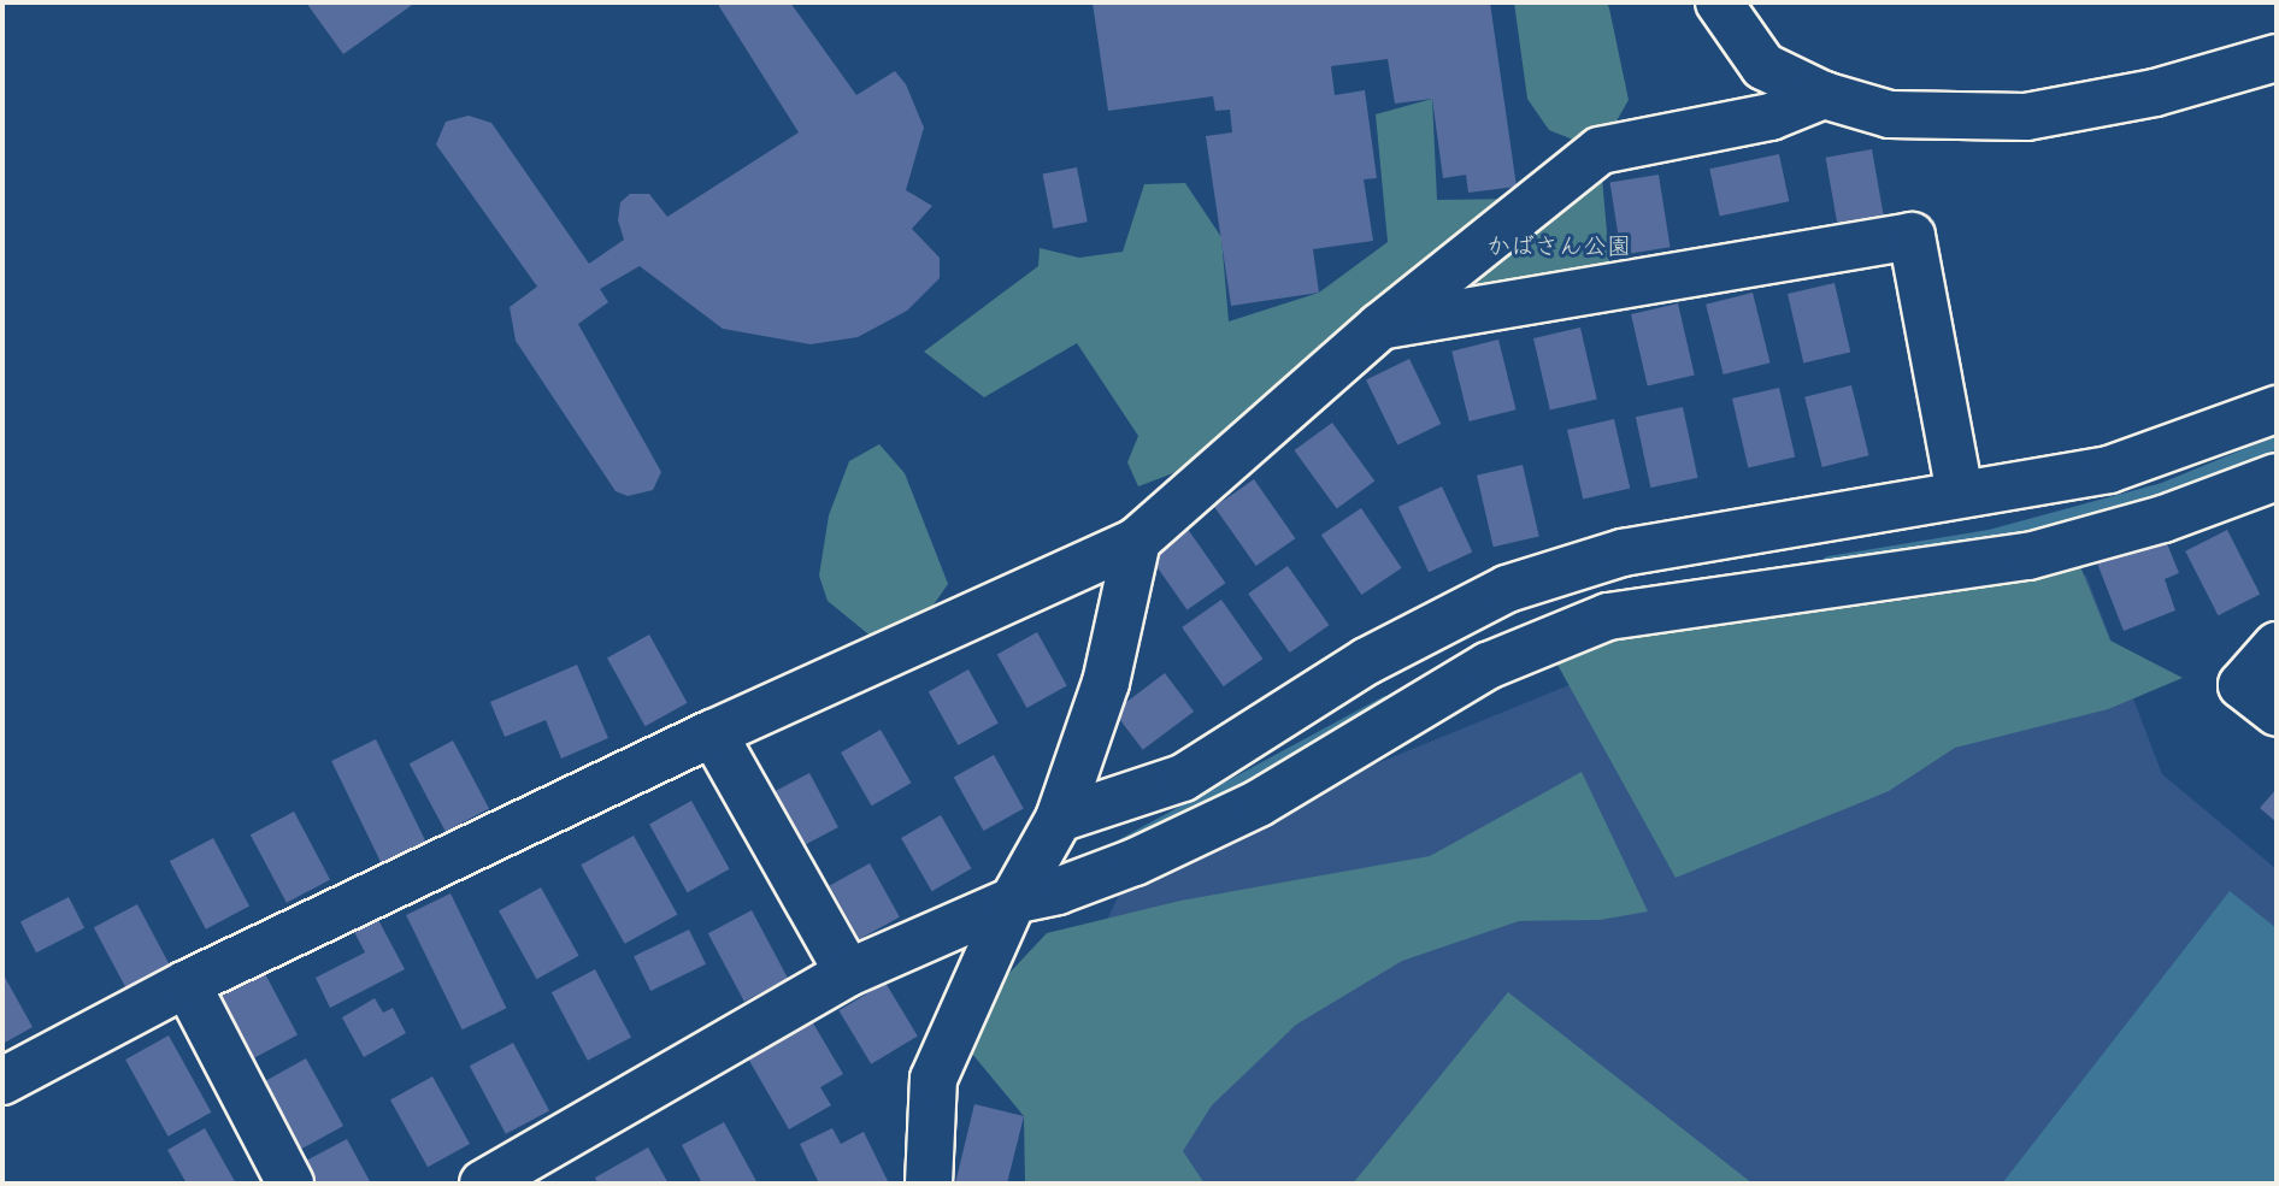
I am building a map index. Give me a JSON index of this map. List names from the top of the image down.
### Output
{
  "parks": ["かばさん公園"]
}
